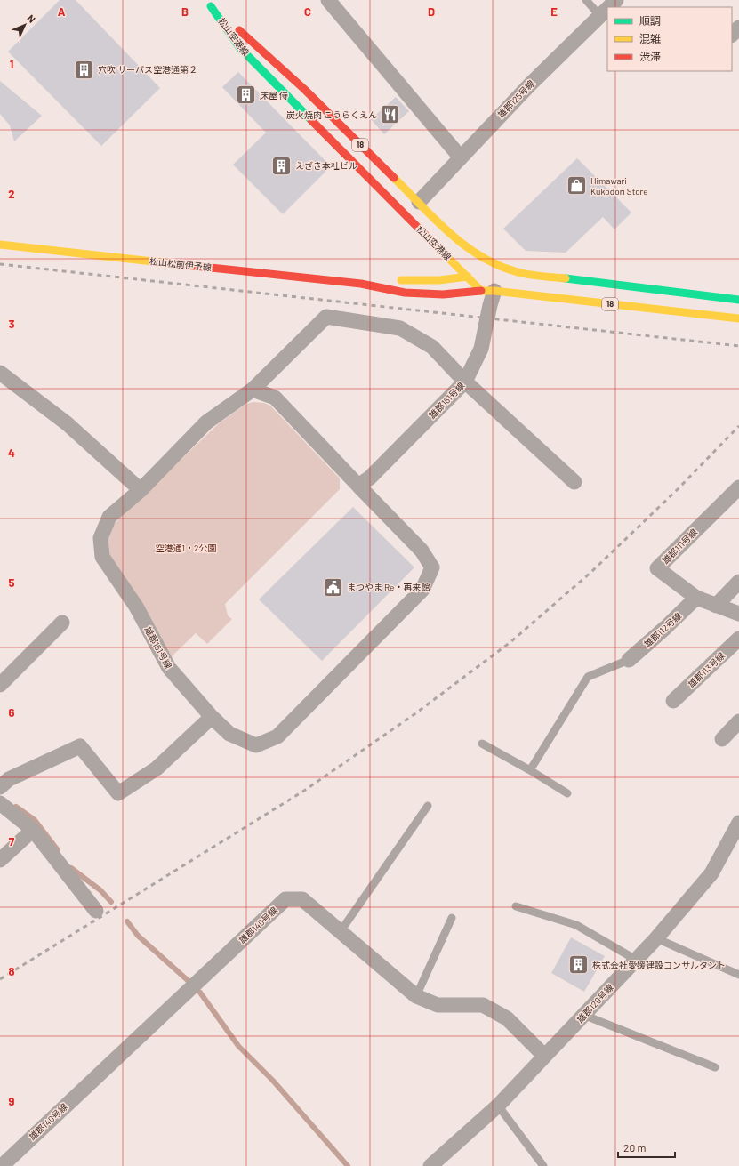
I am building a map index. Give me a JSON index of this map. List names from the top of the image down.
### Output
{
  "streets": {
    "main road": ["松山空港線", "18", "松山松前伊予線"],
    "street": [
      "雄郡125号線",
      "雄郡161号線",
      "雄郡111号線",
      "雄郡112号線",
      "雄郡113号線",
      "雄郡140号線",
      "雄郡120号線"
    ]
  },
  "crossings": [
    ["松山空港線", "雄郡125号線"],
    ["松山空港線", "18"],
    ["松山空港線", "松山松前伊予線"],
    ["松山空港線", "雄郡161号線"],
    ["雄郡125号線", "18"],
    ["18", "松山松前伊予線"],
    ["18", "雄郡161号線"],
    ["松山松前伊予線", "雄郡161号線"],
    ["雄郡111号線", "雄郡112号線"],
    ["雄郡140号線", "雄郡120号線"]
  ],
  "parks": ["空港通1・2公園"],
  "places": {
    "building": [
      "穴吹 サーパス空港通第２",
      "床屋 侍",
      "えざき本社ビル",
      "株式会社愛媛建設コンサルタント"
    ],
    "restaurant": ["炭火焼肉 こうらくえん"],
    "shop": ["Himawari Kukodori Store"],
    "public building": ["まつやま Re・再来館"]
  },
  "legend": ["順調", "混雑", "渋滞"],
  "scale_bar": "20 m",
  "north": "top right",
  "grid": {
    "columns": [
      "A",
      "B",
      "C",
      "D",
      "E"
    ],
    "rows": [
      "1",
      "2",
      "3",
      "4",
      "5",
      "6",
      "7",
      "8",
      "9"
    ]
  }
}
